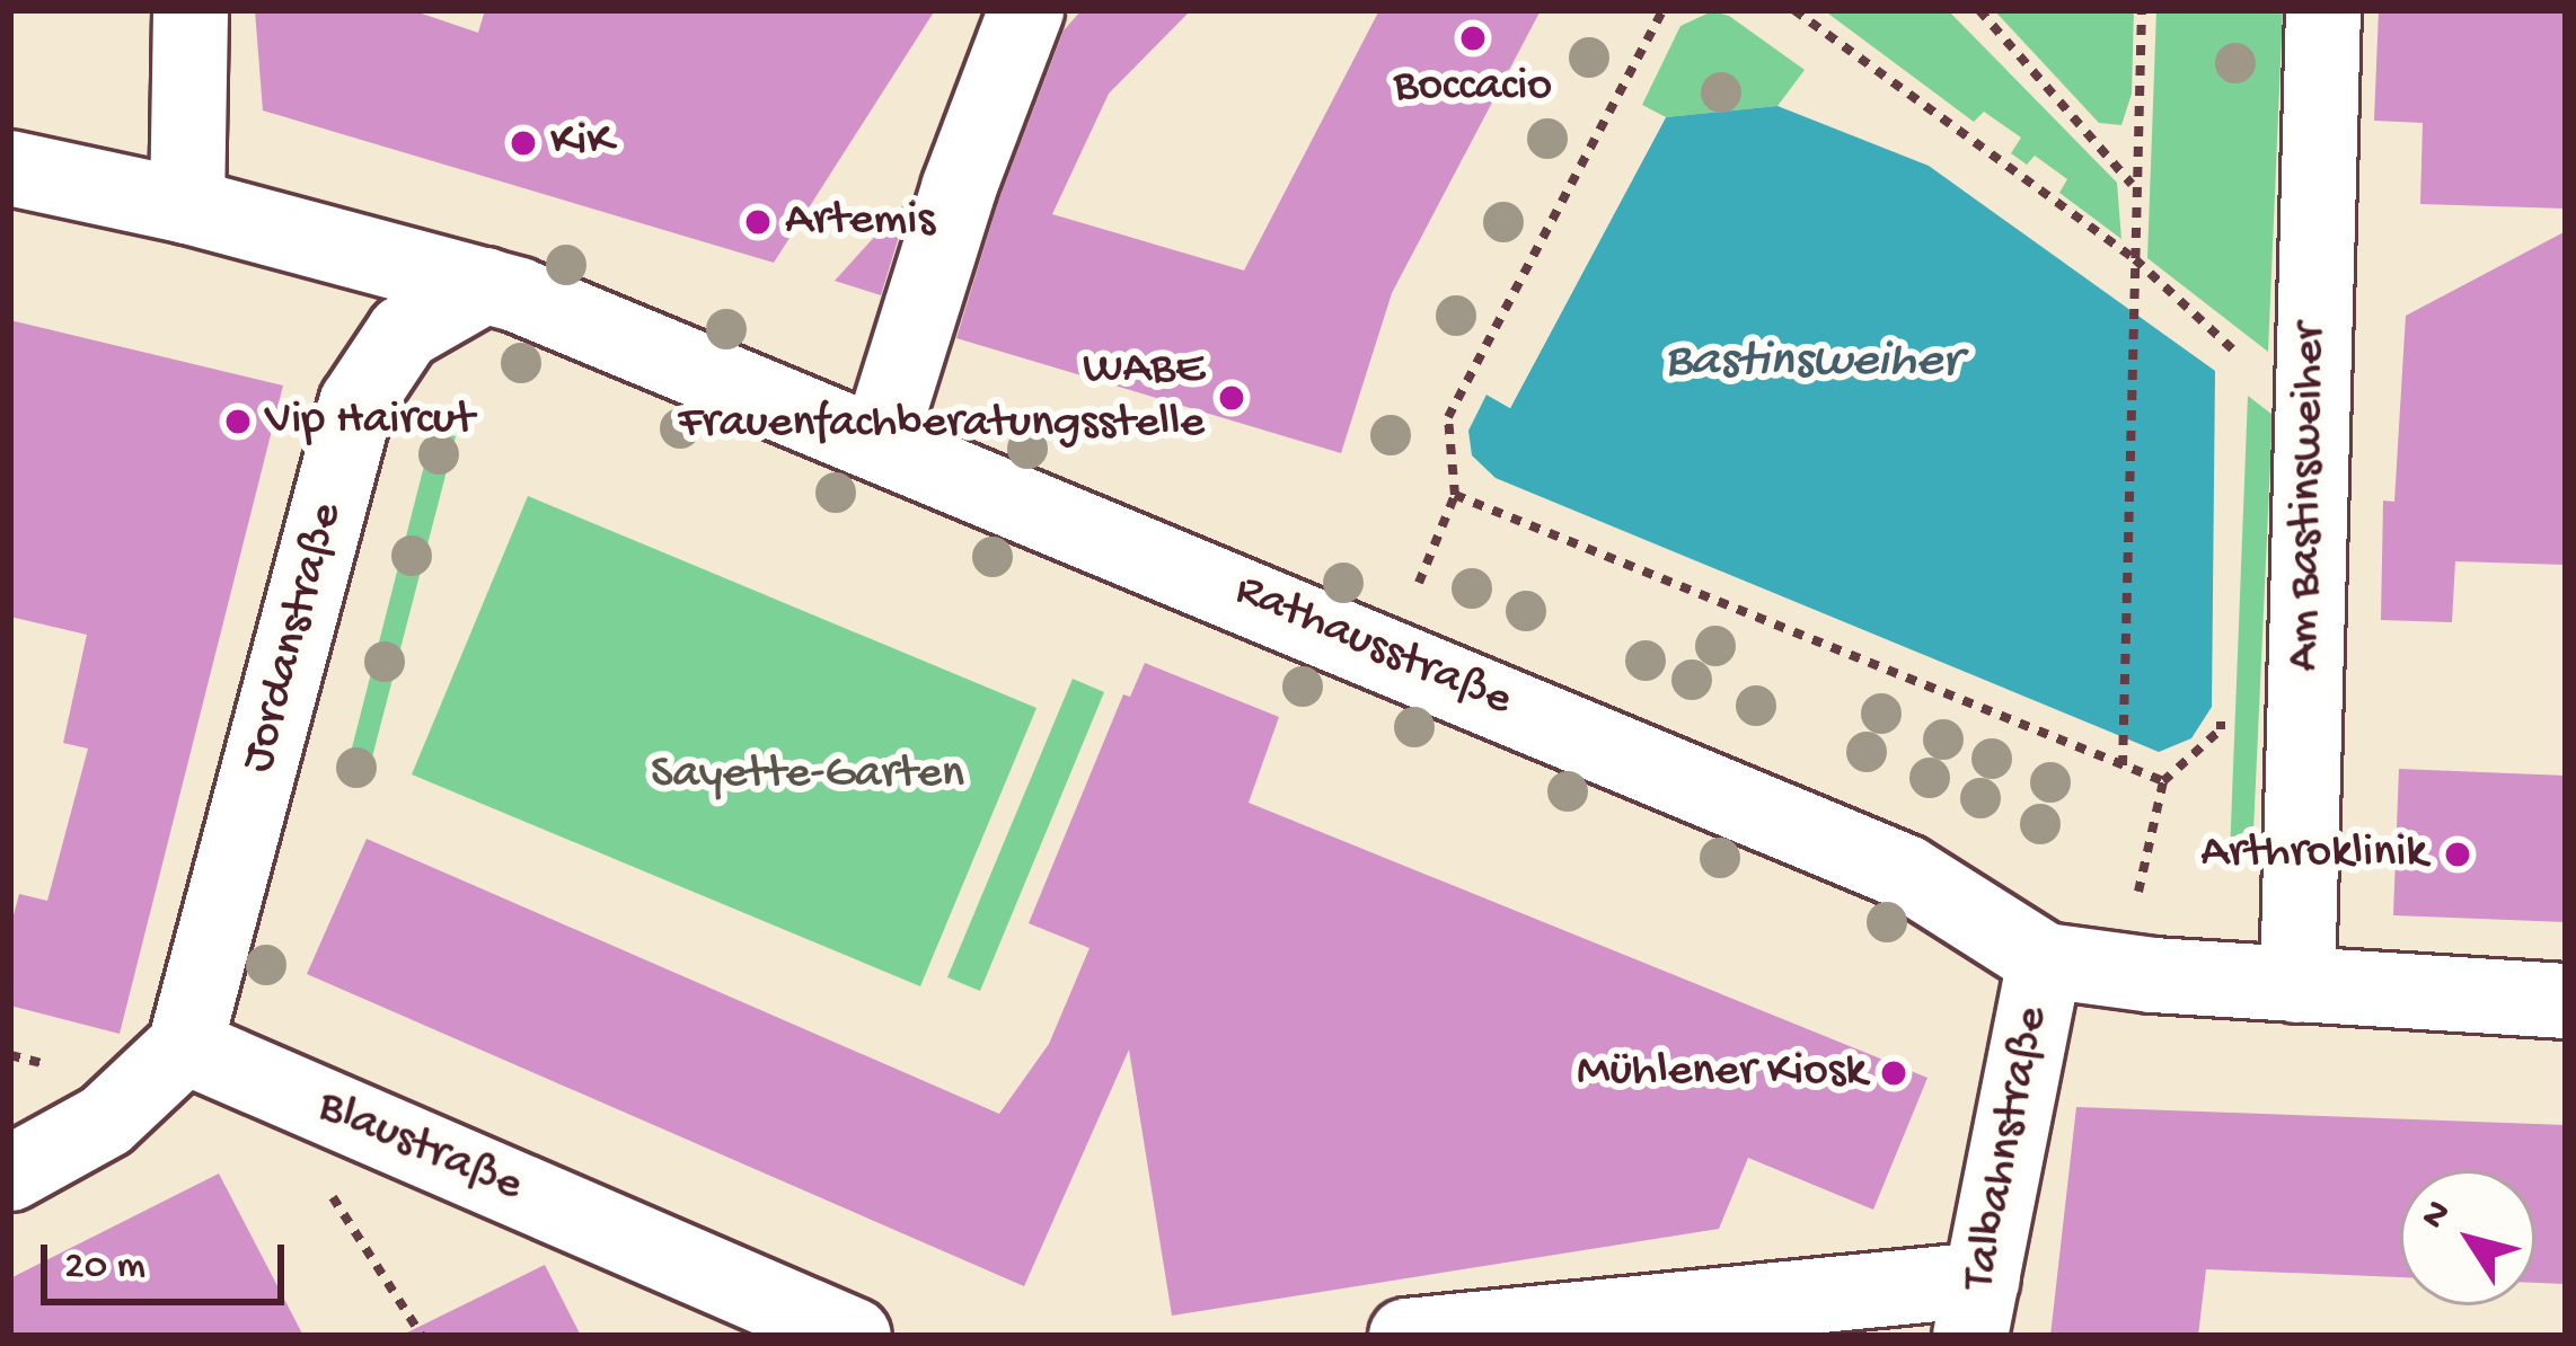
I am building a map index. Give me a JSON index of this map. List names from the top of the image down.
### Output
{
  "streets": {
    "street": [
      "Am Bastinsweiher",
      "Jordanstraße",
      "Rathausstraße",
      "Blaustraße",
      "Talbahnstraße"
    ]
  },
  "crossings": [
    ["Am Bastinsweiher", "Rathausstraße"],
    ["Jordanstraße", "Rathausstraße"],
    ["Jordanstraße", "Blaustraße"],
    ["Rathausstraße", "Talbahnstraße"]
  ],
  "water": ["Bastinsweiher"],
  "parks": ["Sayette-Garten"],
  "places": [
    "Boccacio",
    "KiK",
    "Artemis",
    "WABE Frauenfachberatungsstelle",
    "Vip Haircut",
    "Arthroklinik",
    "Mühlener Kiosk"
  ],
  "scale_bar": "20 m",
  "north": "top left"
}
